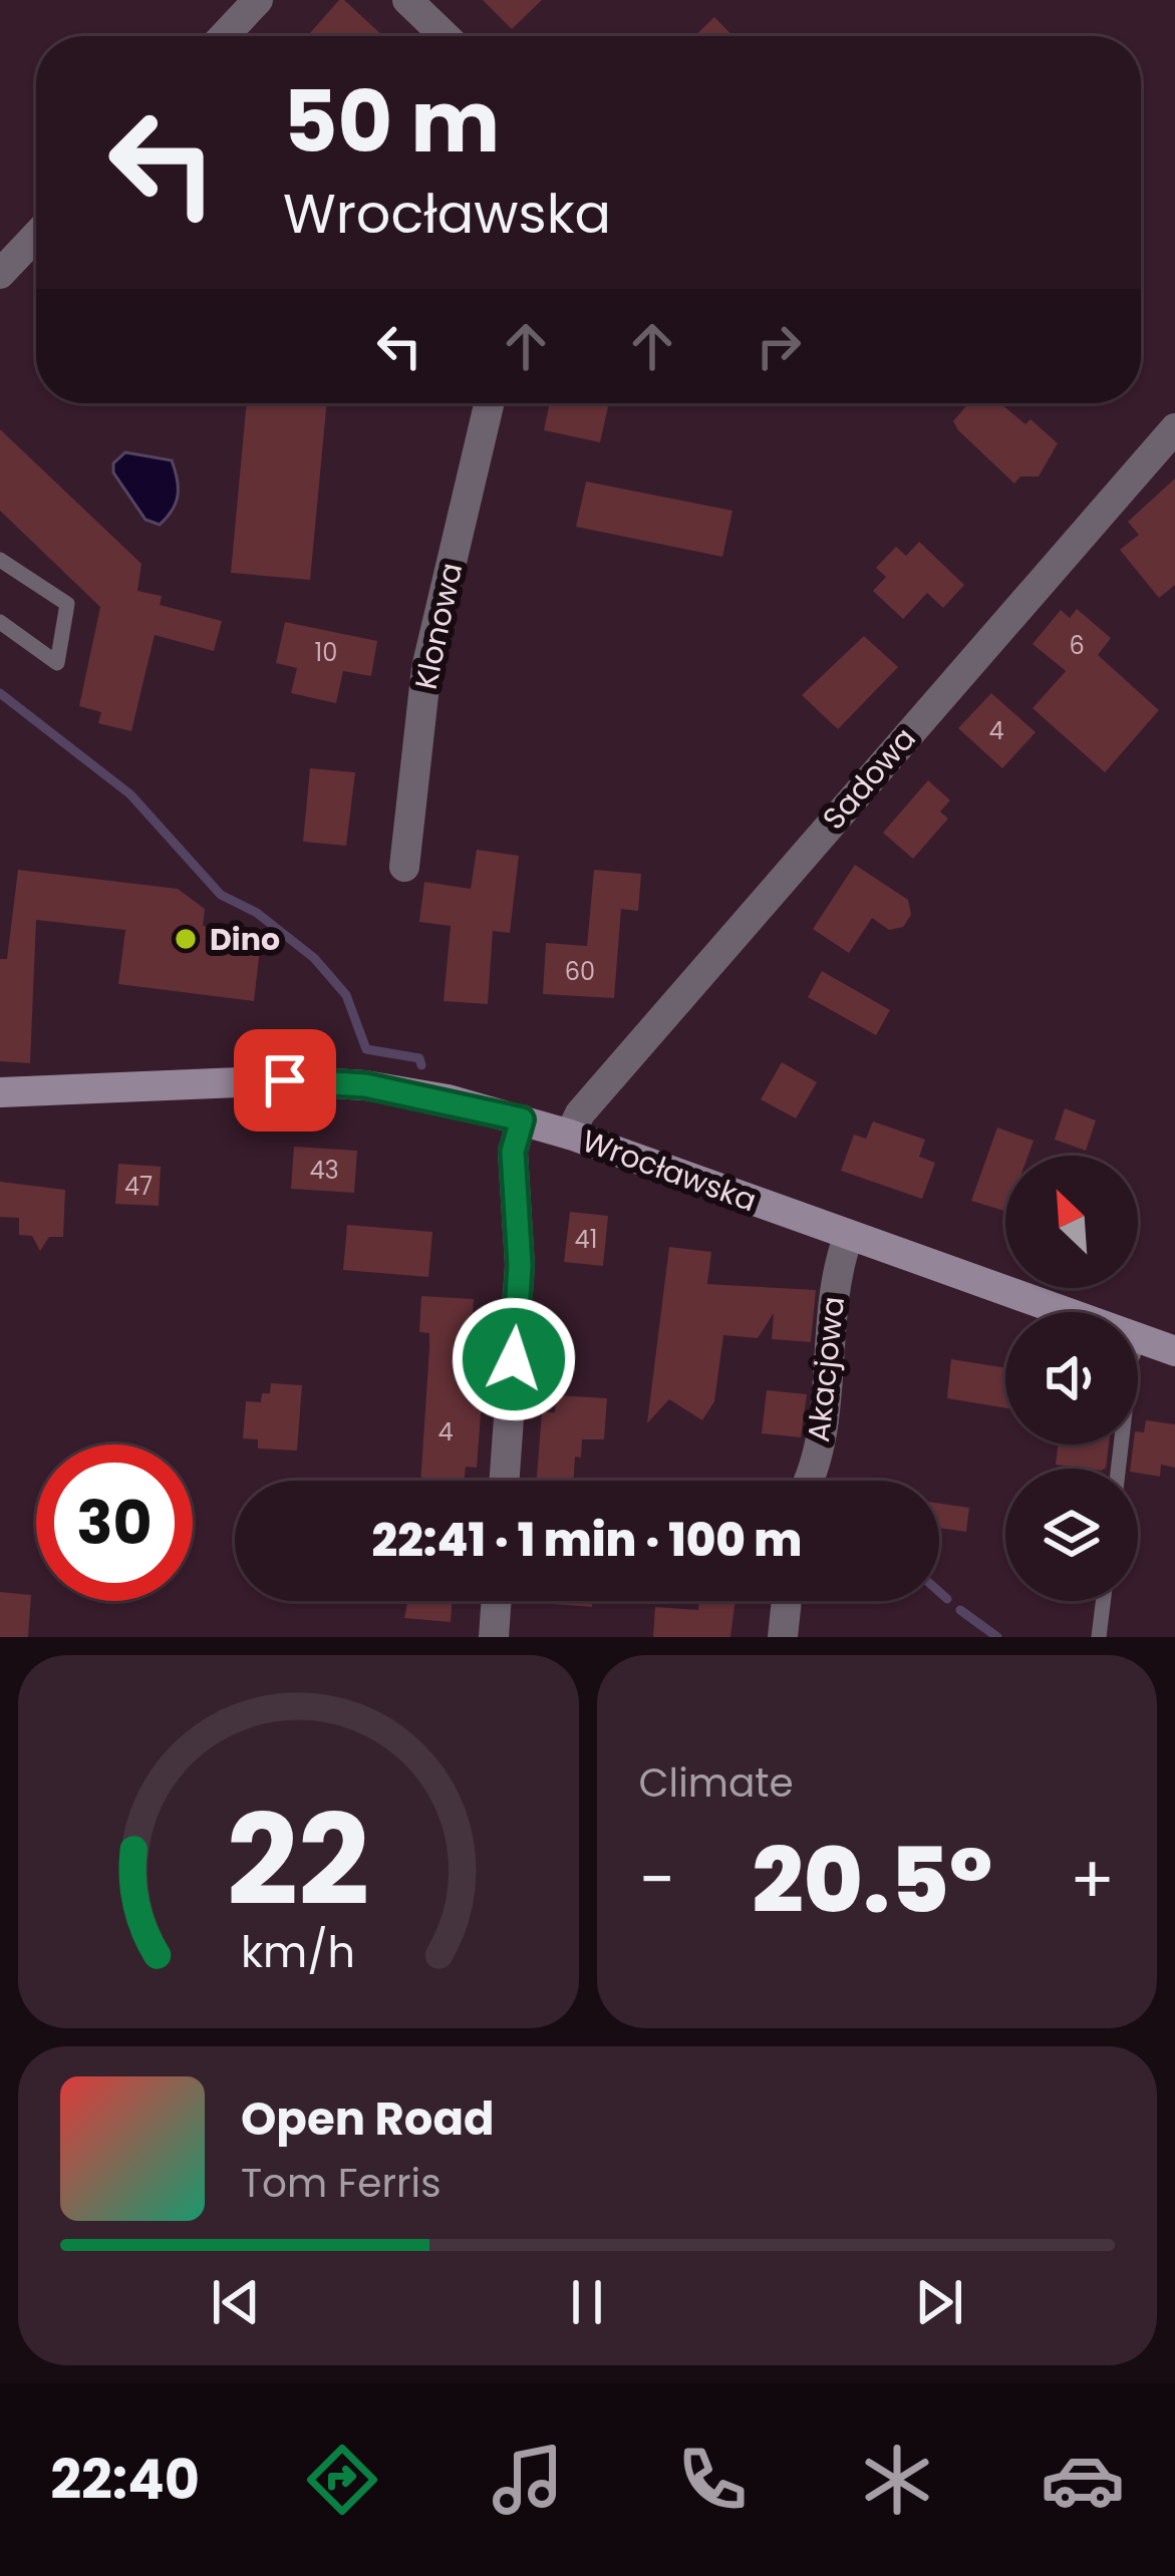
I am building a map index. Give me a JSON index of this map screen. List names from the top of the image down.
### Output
{
  "streets": {
    "main road": ["Wrocławska"],
    "street": ["Klonowa", "Sadowa", "Akacjowa"]
  },
  "crossings": [
    ["Sadowa", "Wrocławska"],
    ["Wrocławska", "Akacjowa"]
  ],
  "places": ["Dino"],
  "house_numbers": [
    "6",
    "10",
    "4",
    "60",
    "43",
    "47",
    "41",
    "4"
  ],
  "north": "top left",
  "page": {
    "turn": ["50 m", "Wrocławska"],
    "limit": "30",
    "trip": "22:41 · 1 min · 100 m",
    "tile": "Climate",
    "heat": ["−", "20.5°", "+"],
    "song": ["Open Road", "Tom Ferris"],
    "tabs": "22:40",
    "gauge": ["22", "km/h"]
  }
}
